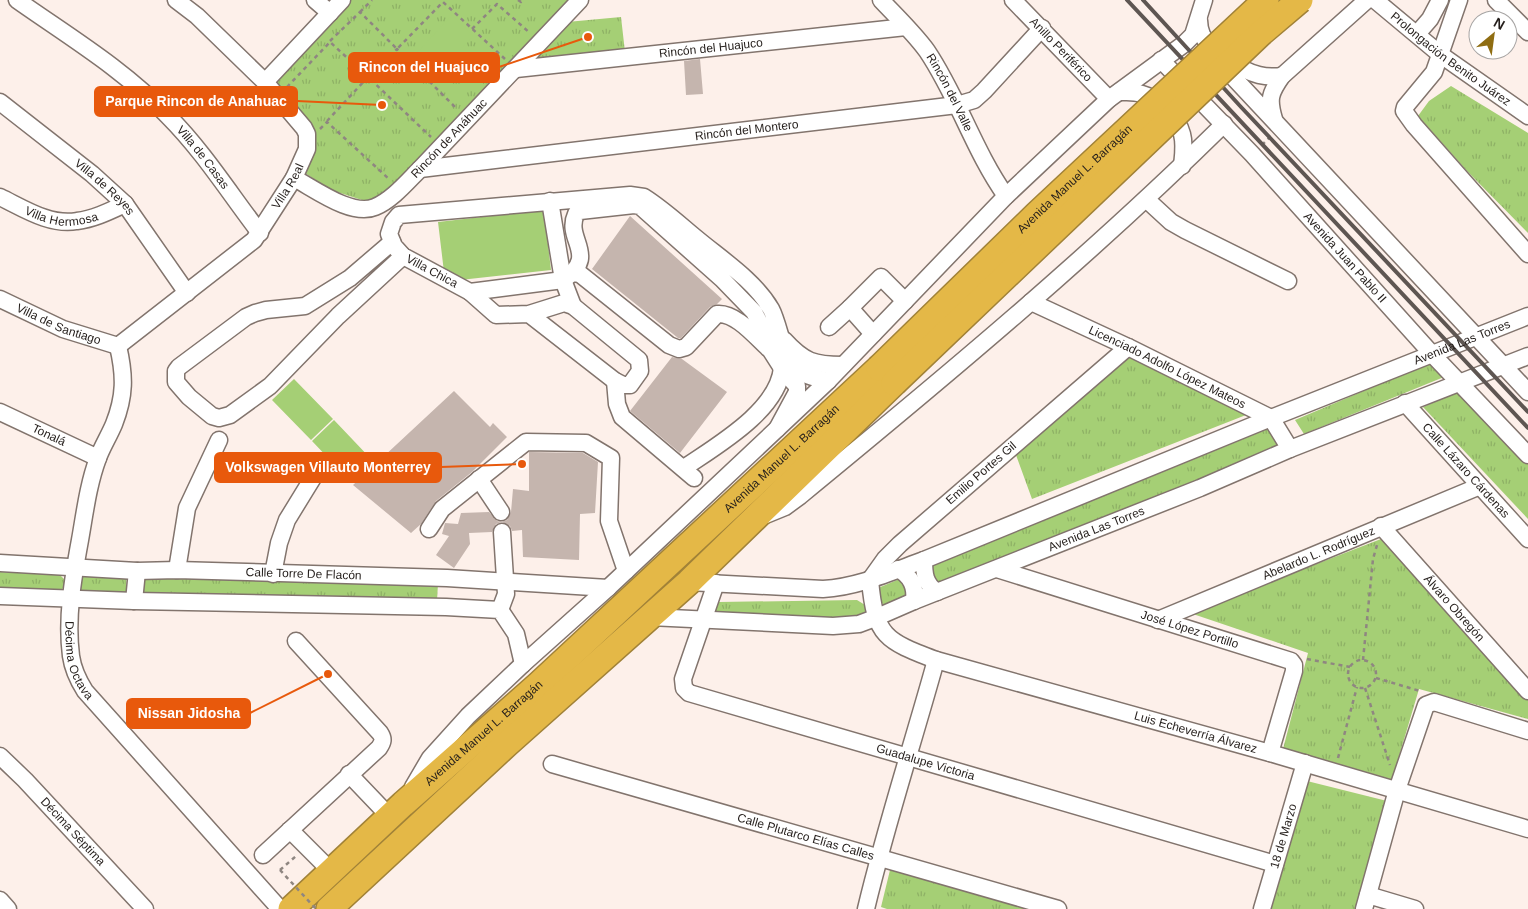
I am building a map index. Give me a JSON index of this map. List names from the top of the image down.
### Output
{
  "streets": {
    "highway": ["Avenida Manuel L. Barragán"],
    "street": [
      "Rincón del Huajuco",
      "Anillo Periférico",
      "Prolongación Benito Juárez",
      "Rincón del Valle",
      "Rincón del Montero",
      "Rincón de Anáhuac",
      "Villa de Casas",
      "Villa Real",
      "Villa de Reyes",
      "Villa Hermosa",
      "Avenida Juan Pablo II",
      "Villa Chica",
      "Villa de Santiago",
      "Avenida Las Torres",
      "Licenciado Adolfo López Mateos",
      "Tonalá",
      "Calle Lázaro Cárdenas",
      "Emilio Portes Gil",
      "Abelardo L. Rodríguez",
      "Calle Torre De Flacón",
      "Álvaro Obregón",
      "José López Portillo",
      "Décima Octava",
      "Luis Echeverría Álvarez",
      "Guadalupe Victoria",
      "Décima Séptima",
      "18 de Marzo",
      "Calle Plutarco Elías Calles"
    ]
  },
  "crossings": [
    ["Rincón del Huajuco", "Rincón del Valle"],
    ["Rincón del Huajuco", "Rincón de Anáhuac"],
    ["Anillo Periférico", "Rincón del Montero"],
    ["Rincón del Valle", "Rincón del Montero"],
    ["Rincón del Montero", "Rincón de Anáhuac"],
    ["Rincón de Anáhuac", "Villa Real"],
    ["Villa de Casas", "Villa Real"],
    ["Avenida Manuel L. Barragán", "Avenida Las Torres"],
    ["Villa Real", "Villa de Reyes"],
    ["Villa Real", "Villa de Santiago"],
    ["Villa Real", "Décima Octava"],
    ["Villa de Reyes", "Villa Hermosa"],
    ["Avenida Juan Pablo II", "Avenida Las Torres"],
    ["Villa de Santiago", "Décima Octava"],
    ["Avenida Las Torres", "Licenciado Adolfo López Mateos"],
    ["Avenida Las Torres", "Calle Lázaro Cárdenas"],
    ["Avenida Las Torres", "Emilio Portes Gil"],
    ["Avenida Las Torres", "José López Portillo"],
    ["Avenida Las Torres", "Luis Echeverría Álvarez"],
    ["Avenida Las Torres", "Guadalupe Victoria"],
    ["Licenciado Adolfo López Mateos", "Emilio Portes Gil"],
    ["Tonalá", "Décima Octava"],
    ["Calle Lázaro Cárdenas", "Abelardo L. Rodríguez"],
    ["Abelardo L. Rodríguez", "Álvaro Obregón"],
    ["Abelardo L. Rodríguez", "José López Portillo"],
    ["Calle Torre De Flacón", "Décima Octava"],
    ["Luis Echeverría Álvarez", "18 de Marzo"],
    ["Guadalupe Victoria", "18 de Marzo"]
  ],
  "places": [
    "Rincon del Huajuco",
    "Parque Rincon de Anahuac",
    "Volkswagen Villauto Monterrey",
    "Nissan Jidosha"
  ],
  "north": "top right"
}
